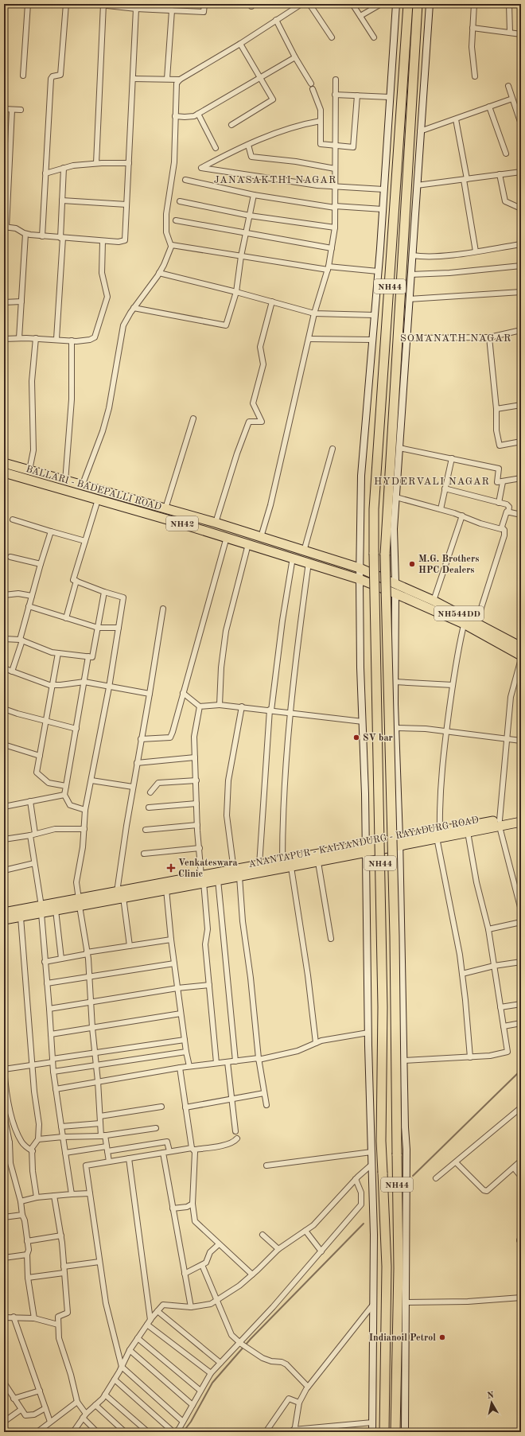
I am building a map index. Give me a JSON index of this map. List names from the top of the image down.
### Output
{
  "streets": {
    "highway": [
      "NH44",
      "BALLARI - BADEPALLI ROAD",
      "NH42",
      "NH544DD",
      "ANANTAPUR - KALYANDURG - RAYADURG ROAD"
    ]
  },
  "crossings": [
    ["BALLARI - BADEPALLI ROAD", "NH42"],
    ["NH42", "NH544DD"]
  ],
  "districts": ["JANASAKTHI NAGAR", "SOMANATH NAGAR", "HYDERVALI NAGAR"],
  "places": {
    "other": ["M.G. Brothers HPC Dealers", "SV bar", "Indianoil Petrol"],
    "health": ["Venkateswara Clinic"]
  },
  "north": "top"
}
